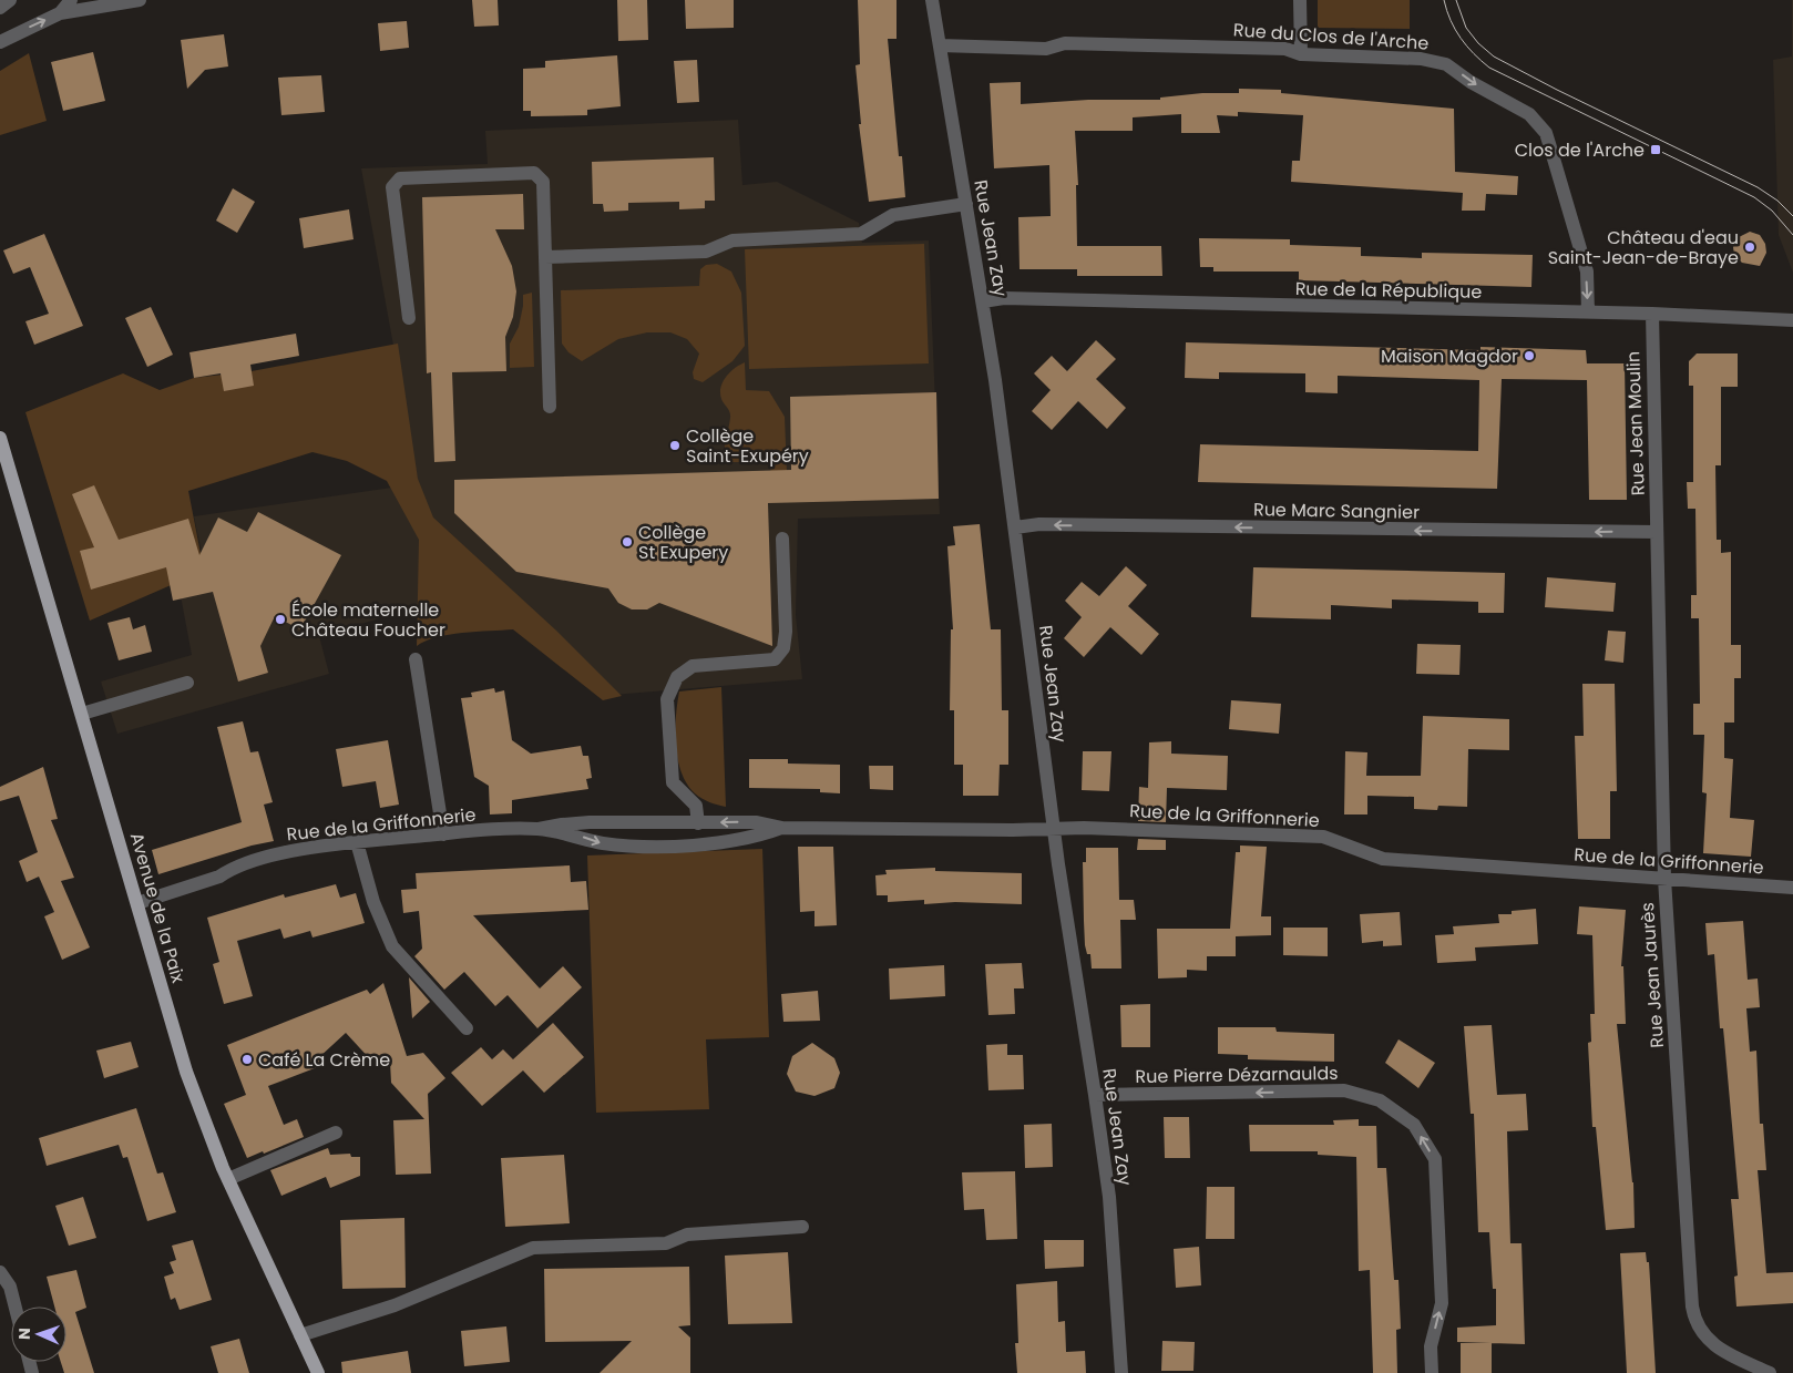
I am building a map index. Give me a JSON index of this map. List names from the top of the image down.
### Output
{
  "streets": {
    "main road": ["Avenue de la Paix"],
    "street": [
      "Rue du Clos de l'Arche",
      "Rue Jean Zay",
      "Rue de la République",
      "Rue Jean Moulin",
      "Rue Marc Sangnier",
      "Rue de la Griffonnerie",
      "Rue Jean Jaurès",
      "Rue Pierre Dézarnaulds"
    ]
  },
  "crossings": [
    ["Rue du Clos de l'Arche", "Rue Jean Zay"],
    ["Rue du Clos de l'Arche", "Rue de la République"],
    ["Rue Jean Zay", "Rue de la République"],
    ["Rue Jean Zay", "Rue Marc Sangnier"],
    ["Rue Jean Zay", "Rue de la Griffonnerie"],
    ["Rue Jean Zay", "Rue Pierre Dézarnaulds"],
    ["Rue de la République", "Rue Jean Moulin"],
    ["Rue Jean Moulin", "Rue Marc Sangnier"],
    ["Rue Jean Moulin", "Rue Jean Jaurès"],
    ["Rue Marc Sangnier", "Rue Jean Jaurès"],
    ["Rue de la Griffonnerie", "Avenue de la Paix"],
    ["Rue de la Griffonnerie", "Rue Jean Jaurès"]
  ],
  "one_way": ["Rue du Clos de l'Arche", "Rue Marc Sangnier"],
  "places": {
    "transit": ["Clos de l'Arche"],
    "other": [
      "Château d'eau Saint-Jean-de-Braye",
      "Maison Magdor",
      "Collège Saint-Exupéry",
      "Collège St Exupery",
      "École maternelle Château Foucher",
      "Café La Crème"
    ]
  },
  "north": "left"
}
